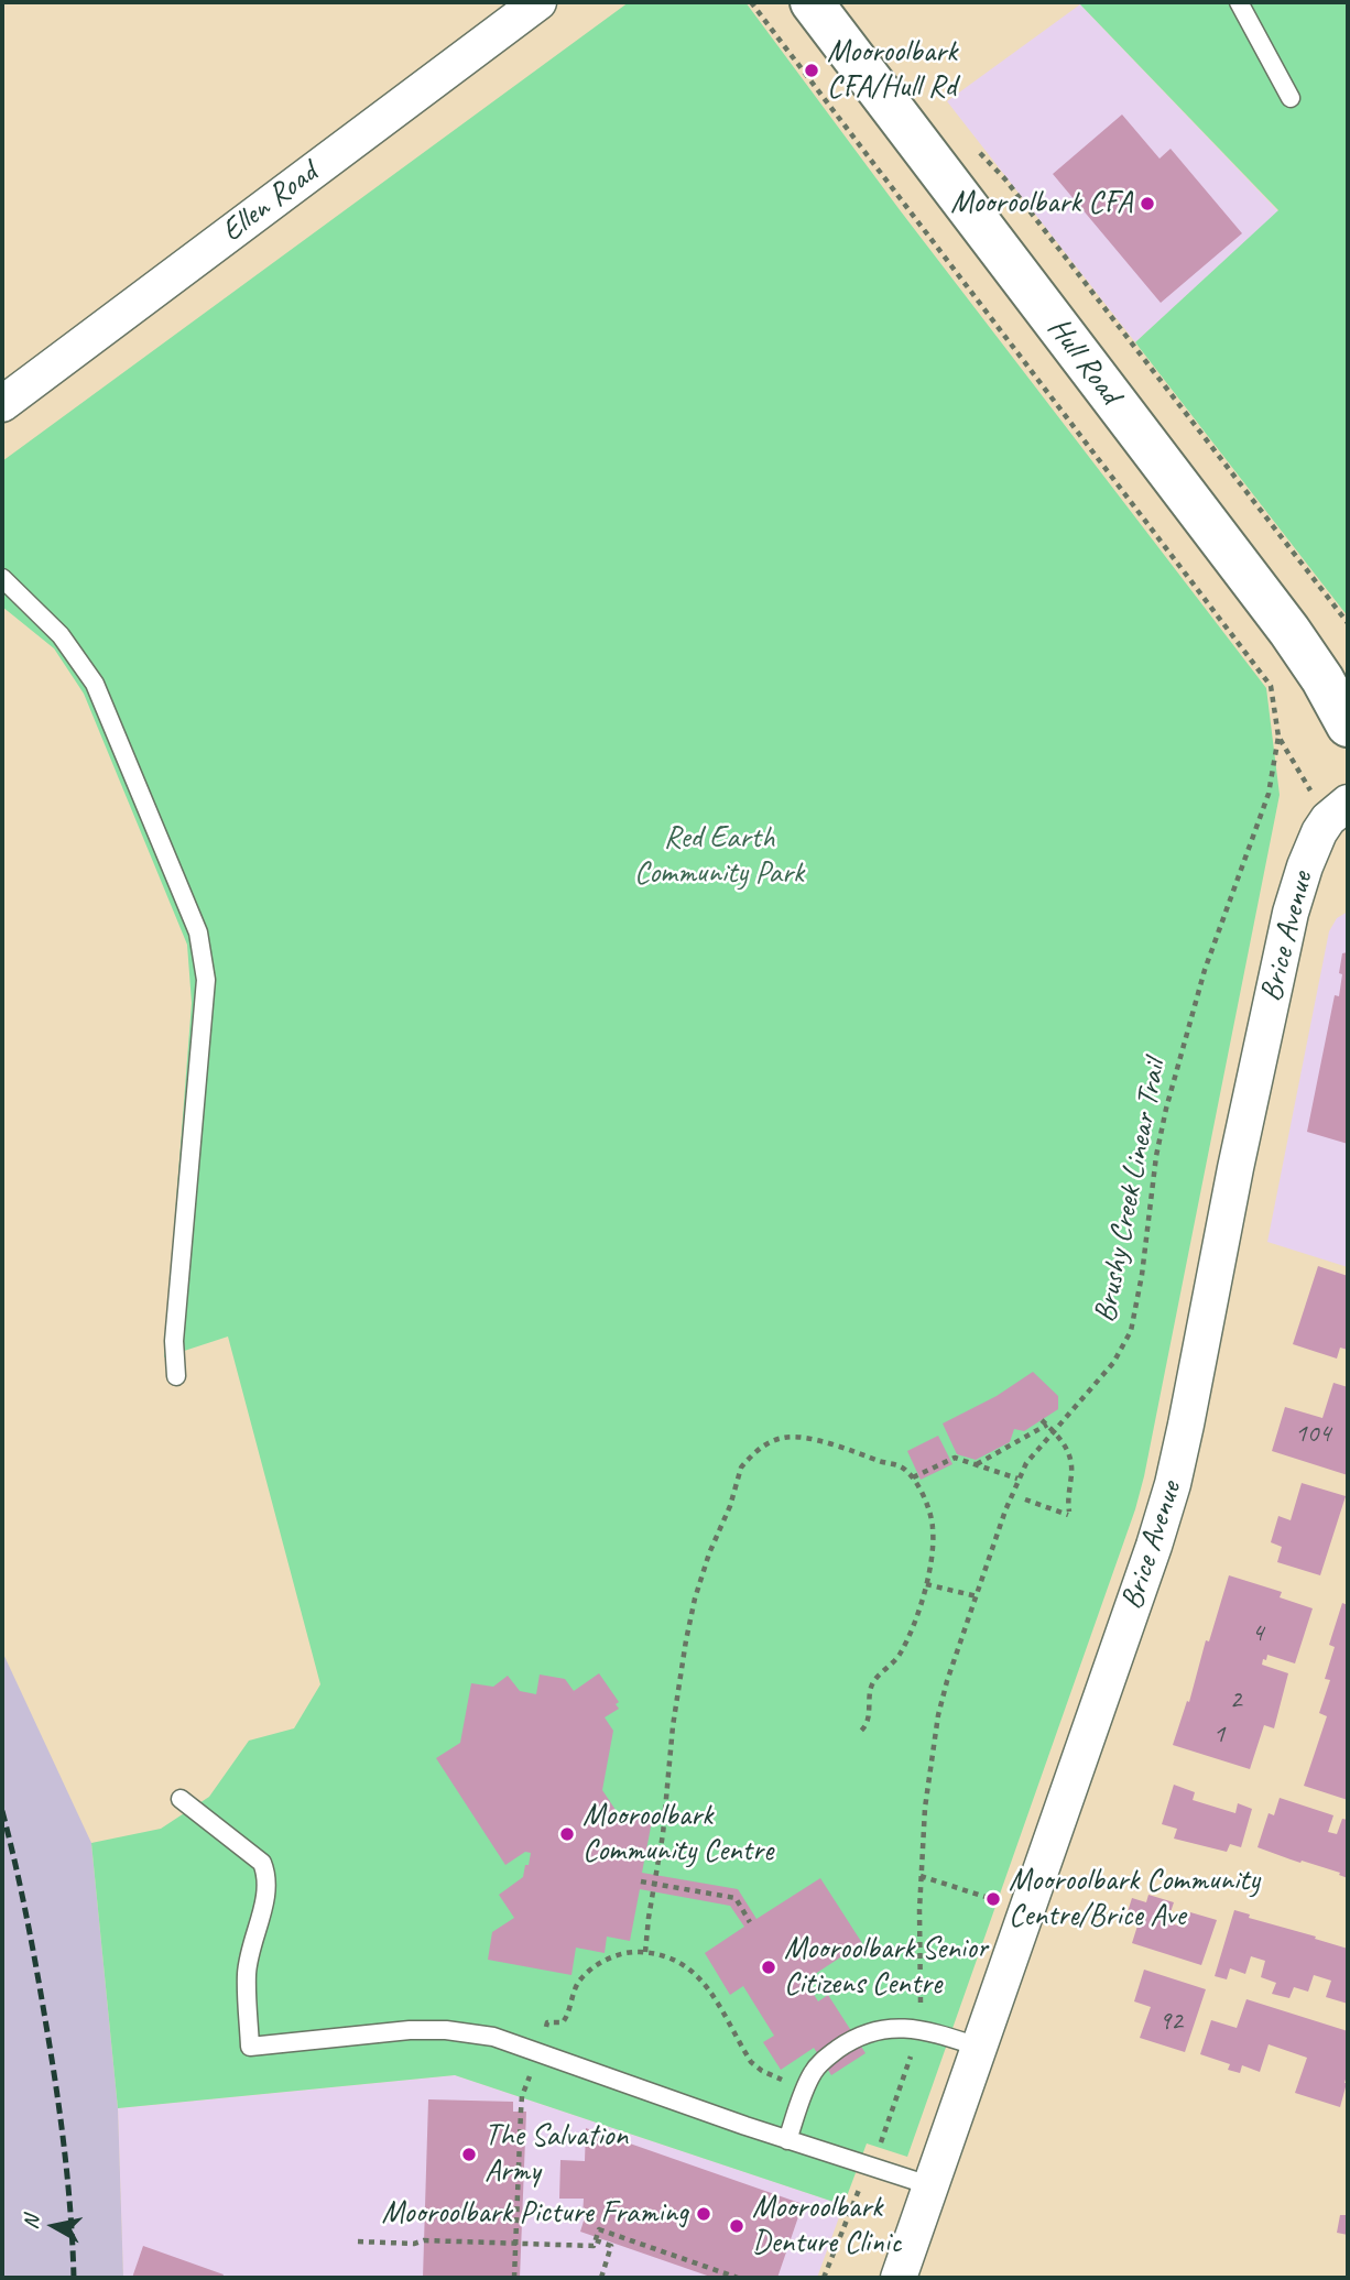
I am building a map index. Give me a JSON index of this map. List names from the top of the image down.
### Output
{
  "streets": {
    "main road": ["Hull Road"],
    "street": ["Ellen Road", "Brice Avenue"],
    "path": ["Brushy Creek Linear Trail"]
  },
  "parks": ["Red Earth Community Park"],
  "places": [
    "Mooroolbark CFA/Hull Rd",
    "Mooroolbark CFA",
    "Mooroolbark Community Centre",
    "Mooroolbark Community Centre/Brice Ave",
    "Mooroolbark Senior Citizens Centre",
    "The Salvation Army",
    "Mooroolbark Picture Framing",
    "Mooroolbark Denture Clinic"
  ],
  "house_numbers": [
    "104",
    "4",
    "2",
    "1",
    "92"
  ],
  "north": "left"
}
